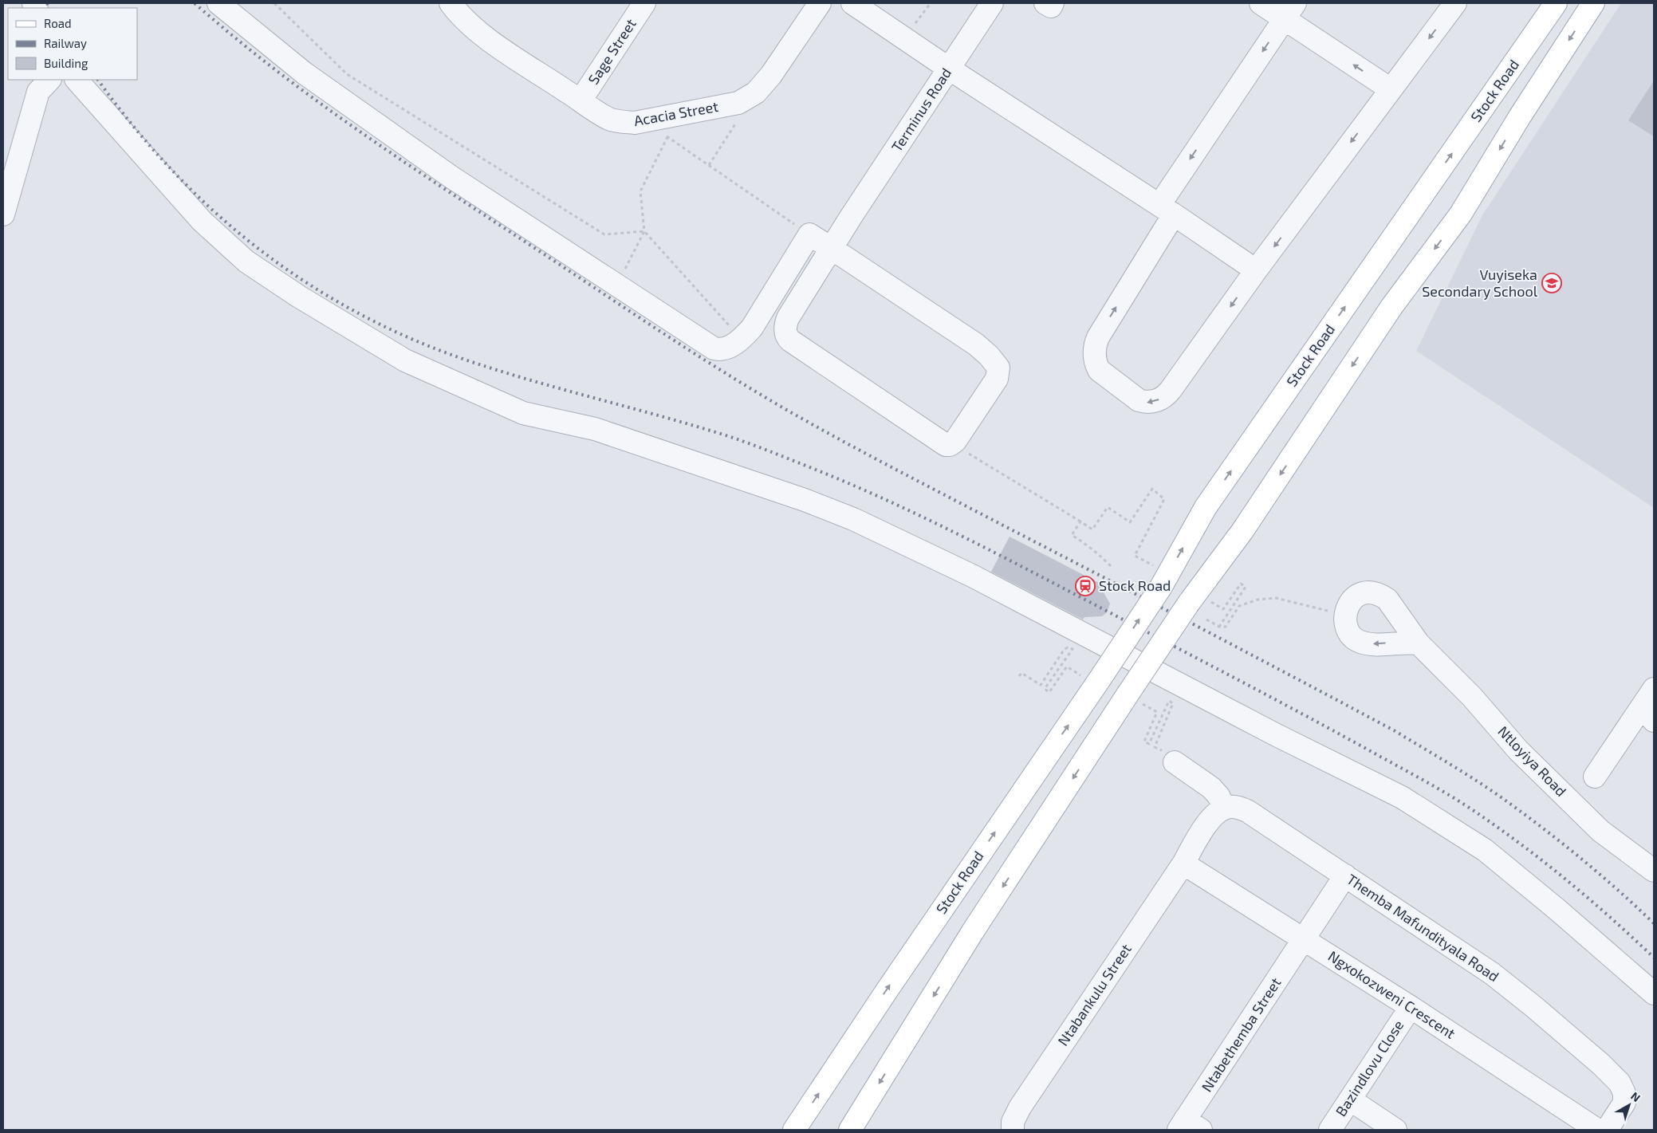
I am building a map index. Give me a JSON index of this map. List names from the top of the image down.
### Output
{
  "streets": {
    "main road": ["Stock Road"],
    "street": [
      "Sage Street",
      "Terminus Road",
      "Acacia Street",
      "Ntloyiya Road",
      "Themba Mafundityala Road",
      "Ntabankulu Street",
      "Ngxokozweni Crescent",
      "Ntabethemba Street",
      "Bazindlovu Close"
    ]
  },
  "crossings": [
    ["Sage Street", "Acacia Street"],
    ["Themba Mafundityala Road", "Ntabethemba Street"],
    ["Ntabankulu Street", "Ngxokozweni Crescent"],
    ["Ngxokozweni Crescent", "Ntabethemba Street"],
    ["Ngxokozweni Crescent", "Bazindlovu Close"]
  ],
  "places": {
    "school or university": ["Vuyiseka Secondary School"],
    "station": ["Stock Road"]
  },
  "legend": ["Road", "Railway", "Building"],
  "north": "top right"
}
